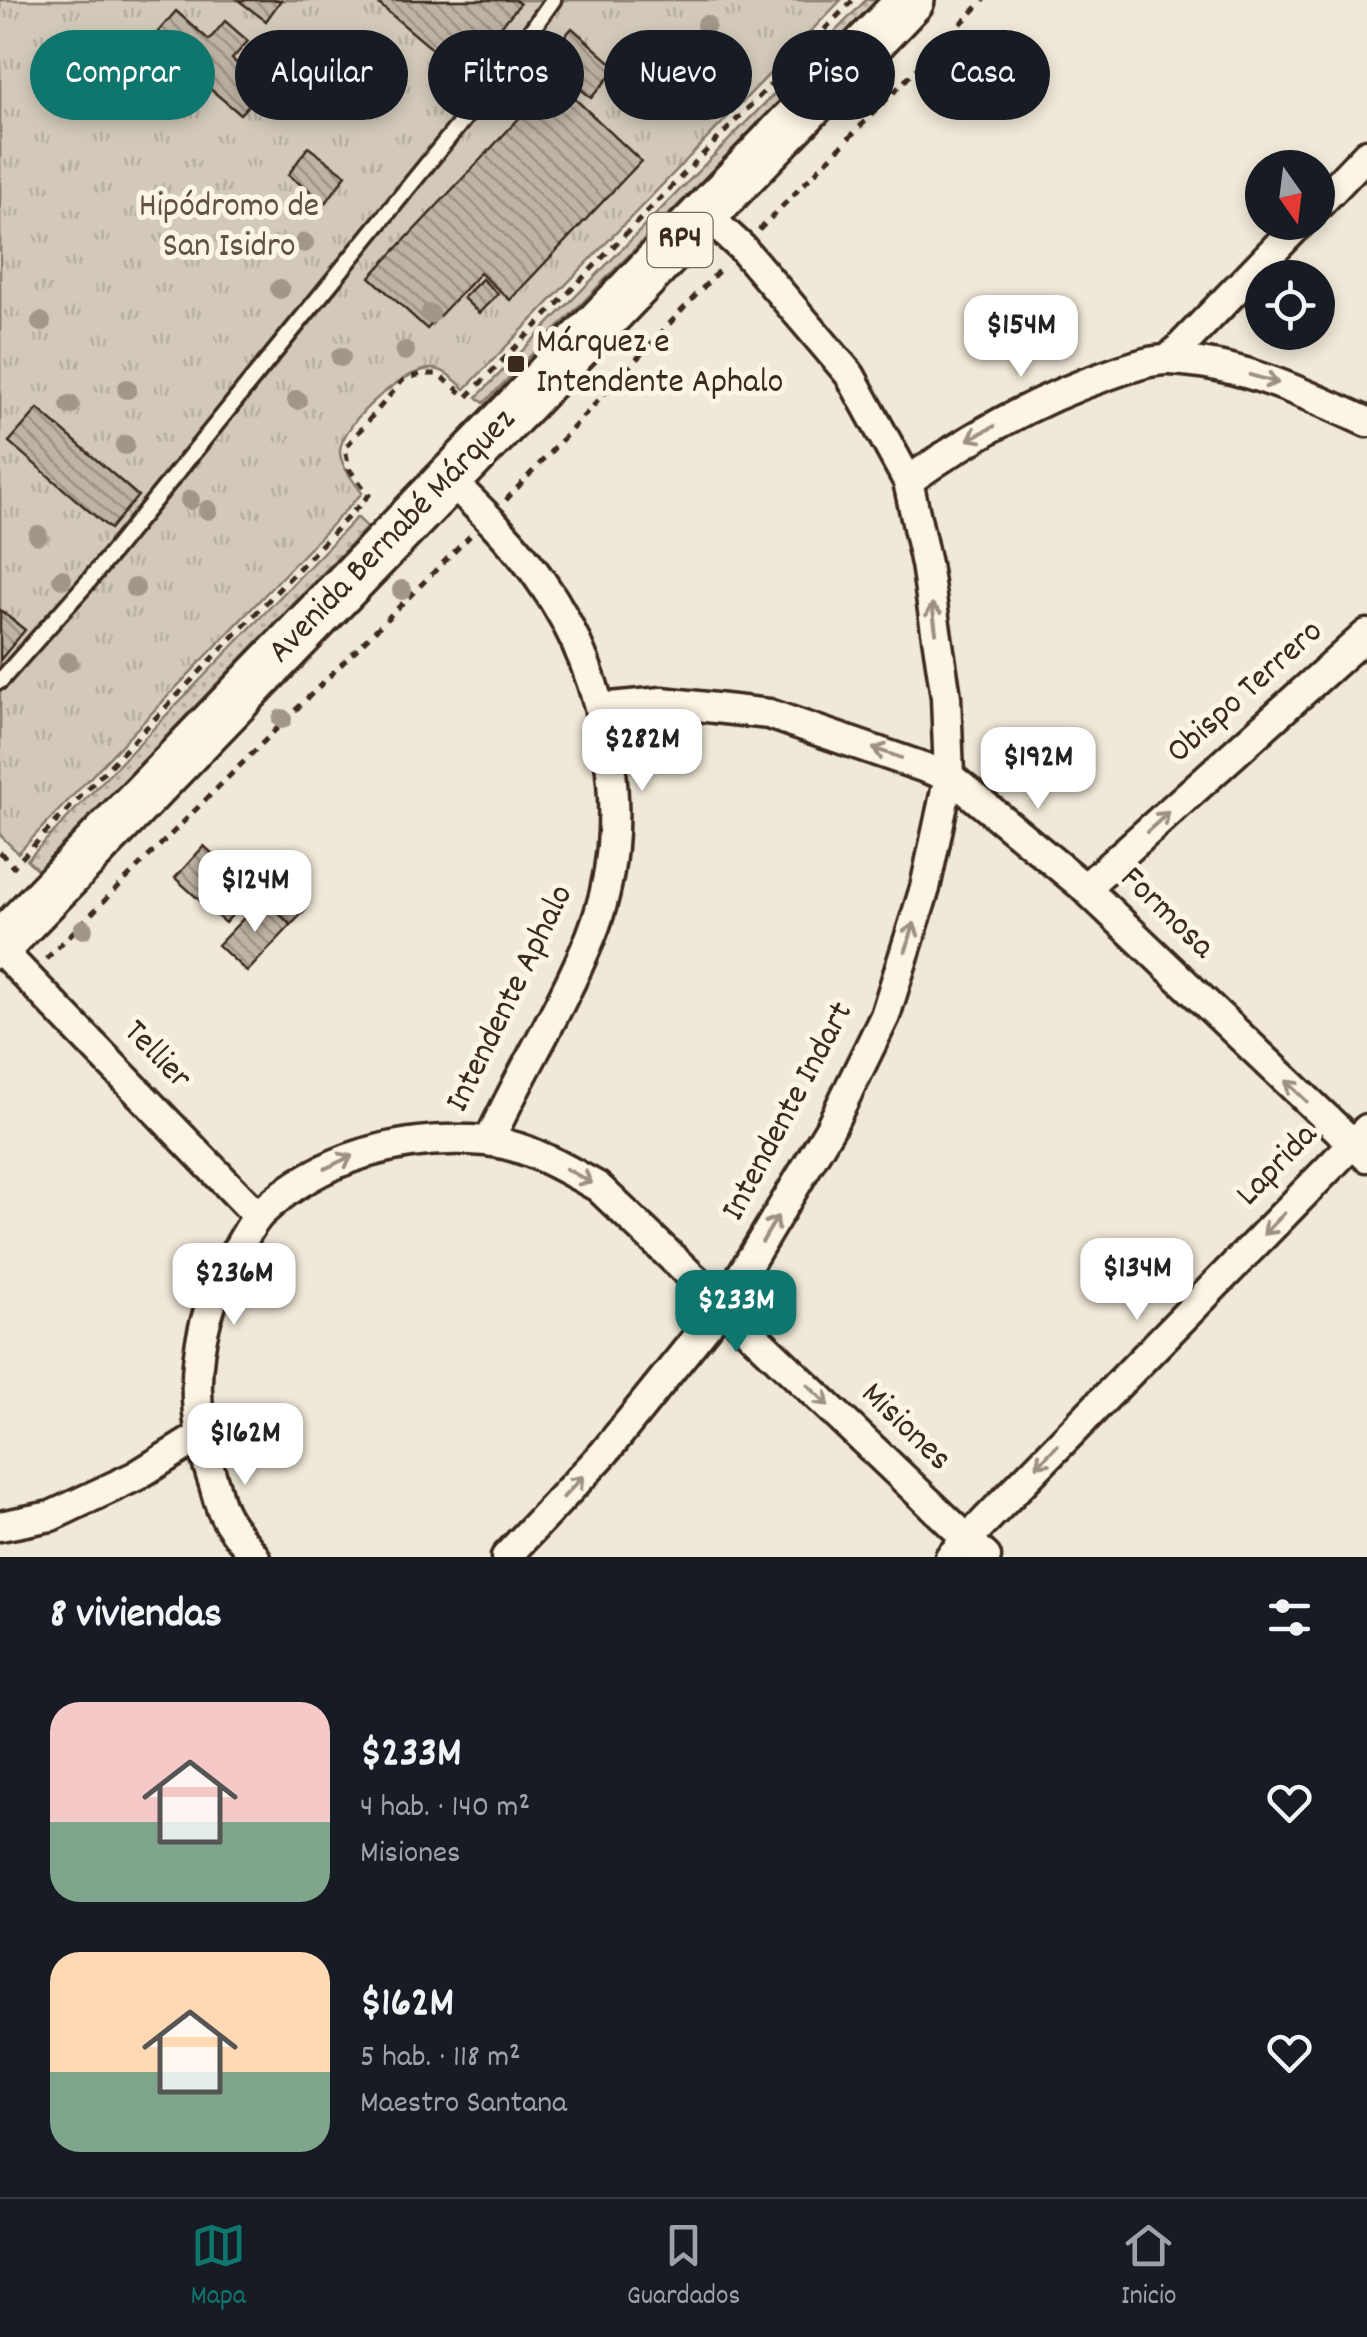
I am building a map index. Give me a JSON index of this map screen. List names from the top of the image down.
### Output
{
  "streets": {
    "main road": ["RP4", "Avenida Bernabé Márquez"],
    "street": [
      "Obispo Terrero",
      "Formosa",
      "Intendente Aphalo",
      "Tellier",
      "Intendente Indart",
      "Laprida",
      "Misiones"
    ]
  },
  "crossings": [
    ["Avenida Bernabé Márquez", "Intendente Aphalo"],
    ["Avenida Bernabé Márquez", "Tellier"],
    ["Avenida Bernabé Márquez", "Intendente Indart"],
    ["Obispo Terrero", "Formosa"],
    ["Formosa", "Intendente Aphalo"],
    ["Formosa", "Intendente Indart"],
    ["Formosa", "Laprida"],
    ["Intendente Aphalo", "Tellier"],
    ["Intendente Aphalo", "Misiones"],
    ["Intendente Indart", "Misiones"],
    ["Laprida", "Misiones"]
  ],
  "one_way": [
    "Obispo Terrero",
    "Formosa",
    "Intendente Indart",
    "Laprida",
    "Misiones"
  ],
  "parks": ["Hipódromo de San Isidro"],
  "places": {
    "transit": ["Márquez e Intendente Aphalo"]
  },
  "north": "bottom",
  "page": {
    "chip": [
      "Comprar",
      "Alquilar",
      "Filtros",
      "Nuevo",
      "Piso",
      "Casa"
    ],
    "price": [
      "$154M",
      "$282M",
      "$192M",
      "$124M",
      "$134M",
      "$236M",
      "$233M",
      "$162M"
    ],
    "heading": "8 viviendas",
    "list": [
      {
        "name": "$233M",
        "note": "4 hab. · 140 m² · Misiones"
      },
      {
        "name": "$162M",
        "note": "5 hab. · 118 m² · Maestro Santana"
      }
    ],
    "tabs": ["Mapa", "Guardados", "Inicio"]
  }
}
